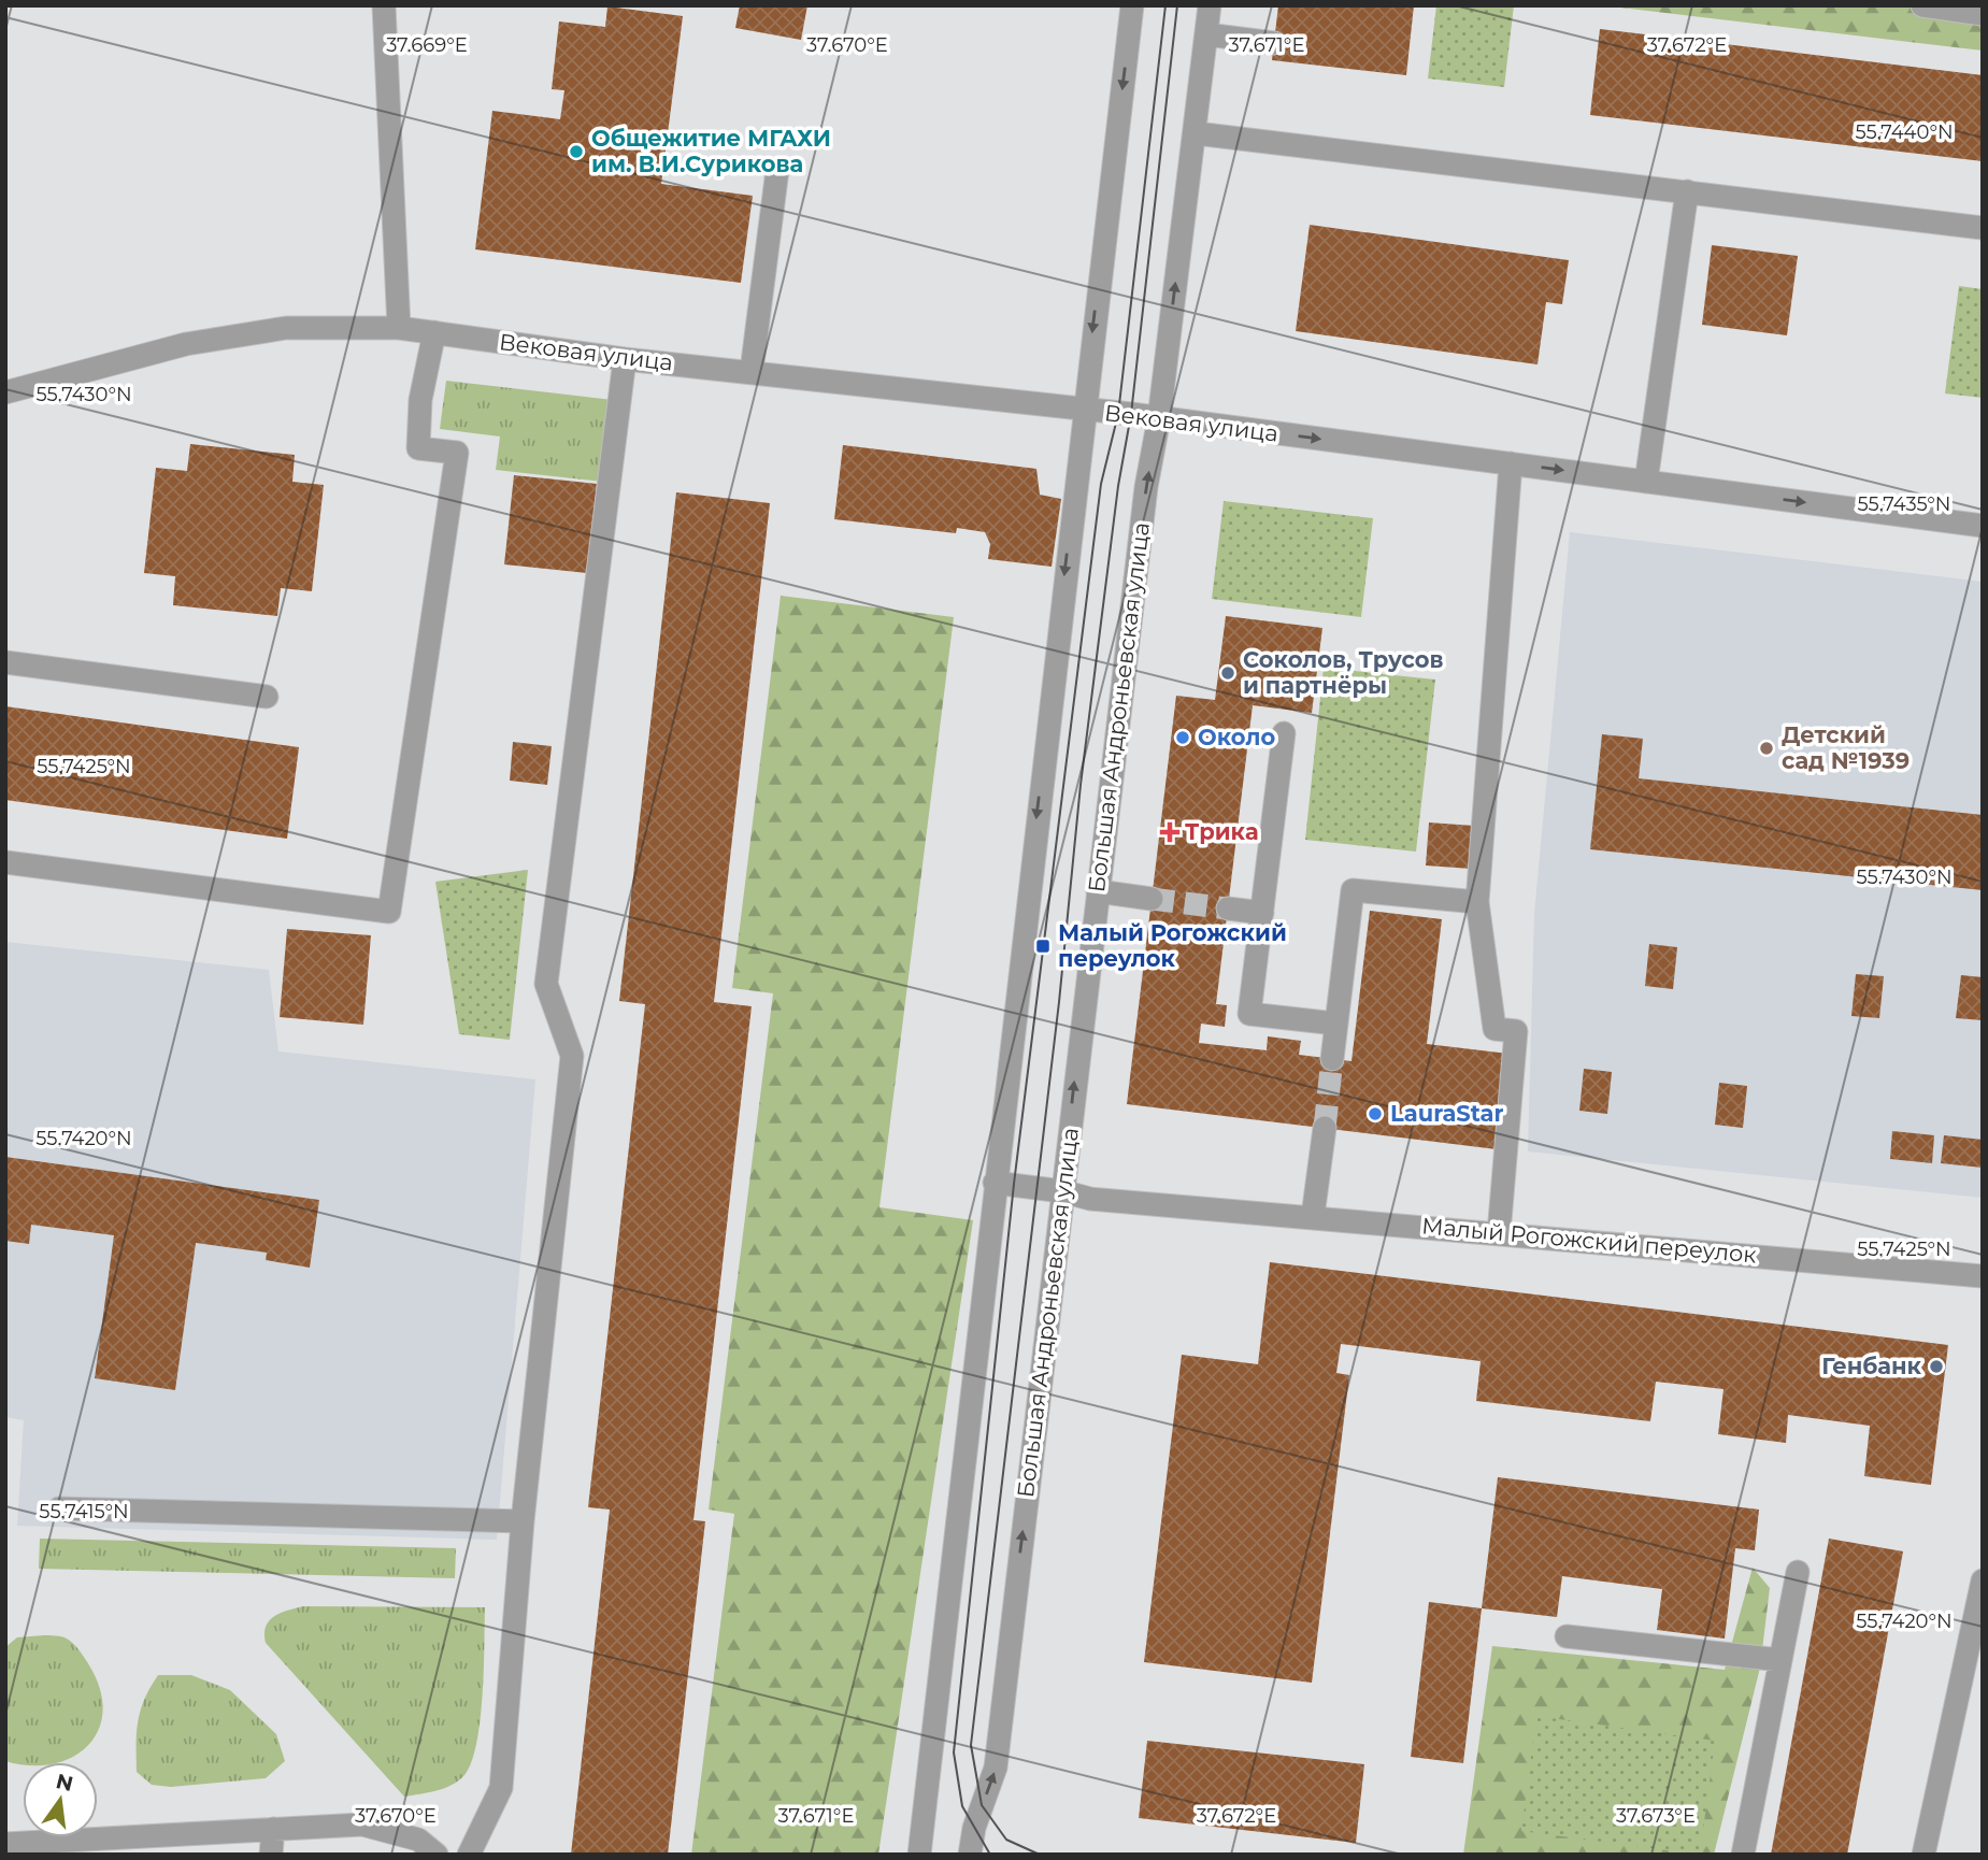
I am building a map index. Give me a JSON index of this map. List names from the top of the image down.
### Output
{
  "streets": {
    "street": ["Вековая улица", "Большая Андроньевская улица", "Малый Рогожский переулок"]
  },
  "crossings": [
    ["Вековая улица", "Большая Андроньевская улица"],
    ["Большая Андроньевская улица", "Малый Рогожский переулок"]
  ],
  "one_way": ["Вековая улица"],
  "places": {
    "other": [
      "Общежитие МГАХИ им. В.И.Сурикова",
      "Соколов, Трусов и партнёры",
      "Около",
      "Детский сад №1939",
      "LauraStar",
      "Генбанк"
    ],
    "health": ["Трика"],
    "transit": ["Малый Рогожский переулок"]
  },
  "north": "top",
  "coordinates": [
    "37.669°E",
    "37.670°E",
    "37.671°E",
    "37.672°E",
    "55.7440°N",
    "55.7430°N",
    "55.7435°N",
    "55.7425°N",
    "55.7420°N",
    "55.7415°N",
    "37.673°E"
  ]
}
